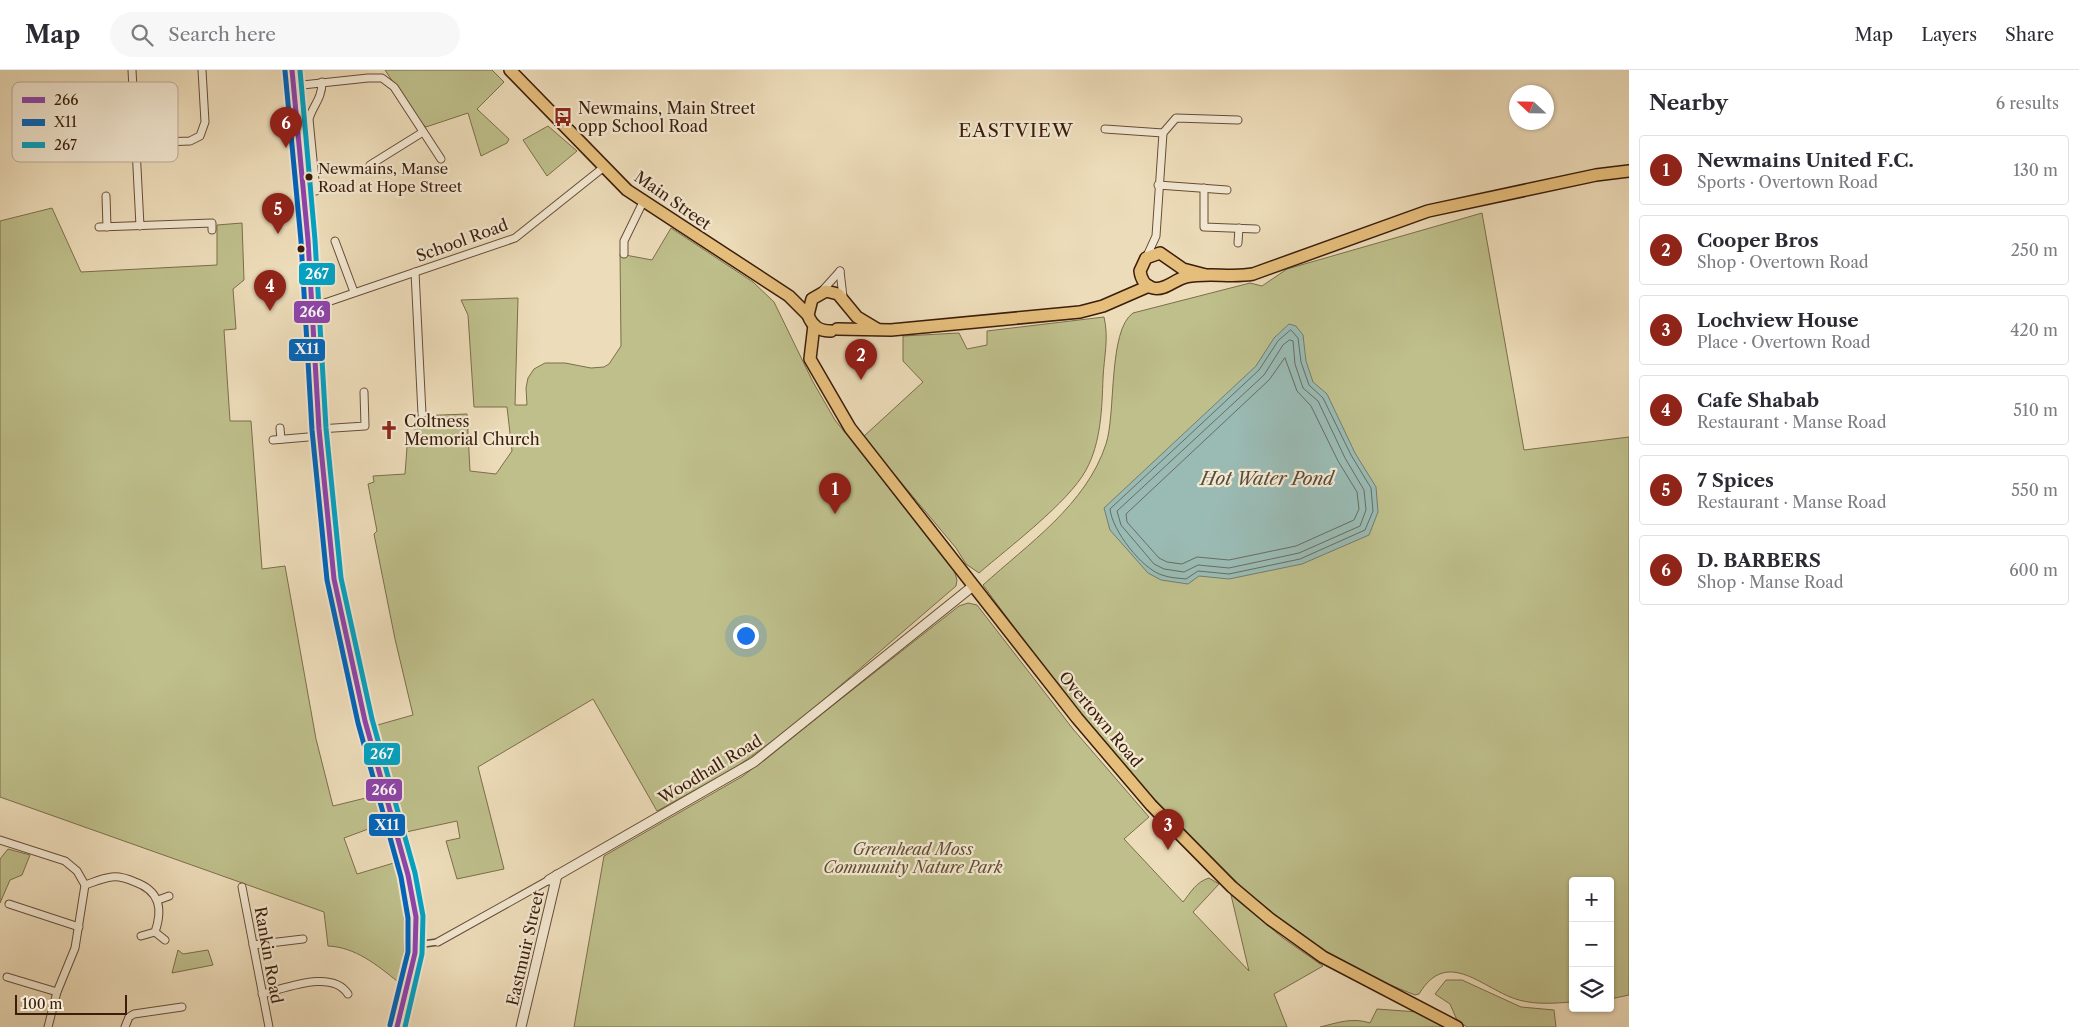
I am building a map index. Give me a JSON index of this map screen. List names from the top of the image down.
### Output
{
  "streets": {
    "main road": ["Main Street", "Overtown Road"],
    "street": [
      "School Road",
      "Woodhall Road",
      "Eastmuir Street",
      "Rankin Road"
    ]
  },
  "crossings": [
    ["Main Street", "School Road"],
    ["Main Street", "Overtown Road"],
    ["Overtown Road", "Woodhall Road"],
    ["Woodhall Road", "Eastmuir Street"]
  ],
  "districts": ["EASTVIEW"],
  "water": ["Hot Water Pond"],
  "parks": ["Greenhead Moss Community Nature Park"],
  "places": {
    "bus stop": ["Newmains, Main Street opp School Road"],
    "other": ["Newmains, Manse Road at Hope Street"],
    "church": ["Coltness Memorial Church"]
  },
  "lines": ["transit line 266", "transit line 267", "transit line X11"],
  "legend": ["266", "X11", "267"],
  "scale_bar": "100 m",
  "north": "left",
  "page": {
    "header": "Map",
    "search": "Search here",
    "nav": ["Map", "Layers", "Share"],
    "heading": ["Nearby", "6 results"],
    "pins": [
      "6",
      "5",
      "4",
      "2",
      "1",
      "3"
    ],
    "list": [
      {
        "mark": "1",
        "name": "Newmains United F.C.",
        "note": "Sports · Overtown Road",
        "value": "130 m"
      },
      {
        "mark": "2",
        "name": "Cooper Bros",
        "note": "Shop · Overtown Road",
        "value": "250 m"
      },
      {
        "mark": "3",
        "name": "Lochview House",
        "note": "Place · Overtown Road",
        "value": "420 m"
      },
      {
        "mark": "4",
        "name": "Cafe Shabab",
        "note": "Restaurant · Manse Road",
        "value": "510 m"
      },
      {
        "mark": "5",
        "name": "7 Spices",
        "note": "Restaurant · Manse Road",
        "value": "550 m"
      },
      {
        "mark": "6",
        "name": "D. BARBERS",
        "note": "Shop · Manse Road",
        "value": "600 m"
      }
    ],
    "map_buttons": ["+", "−"],
    "scale": "100 m"
  }
}
